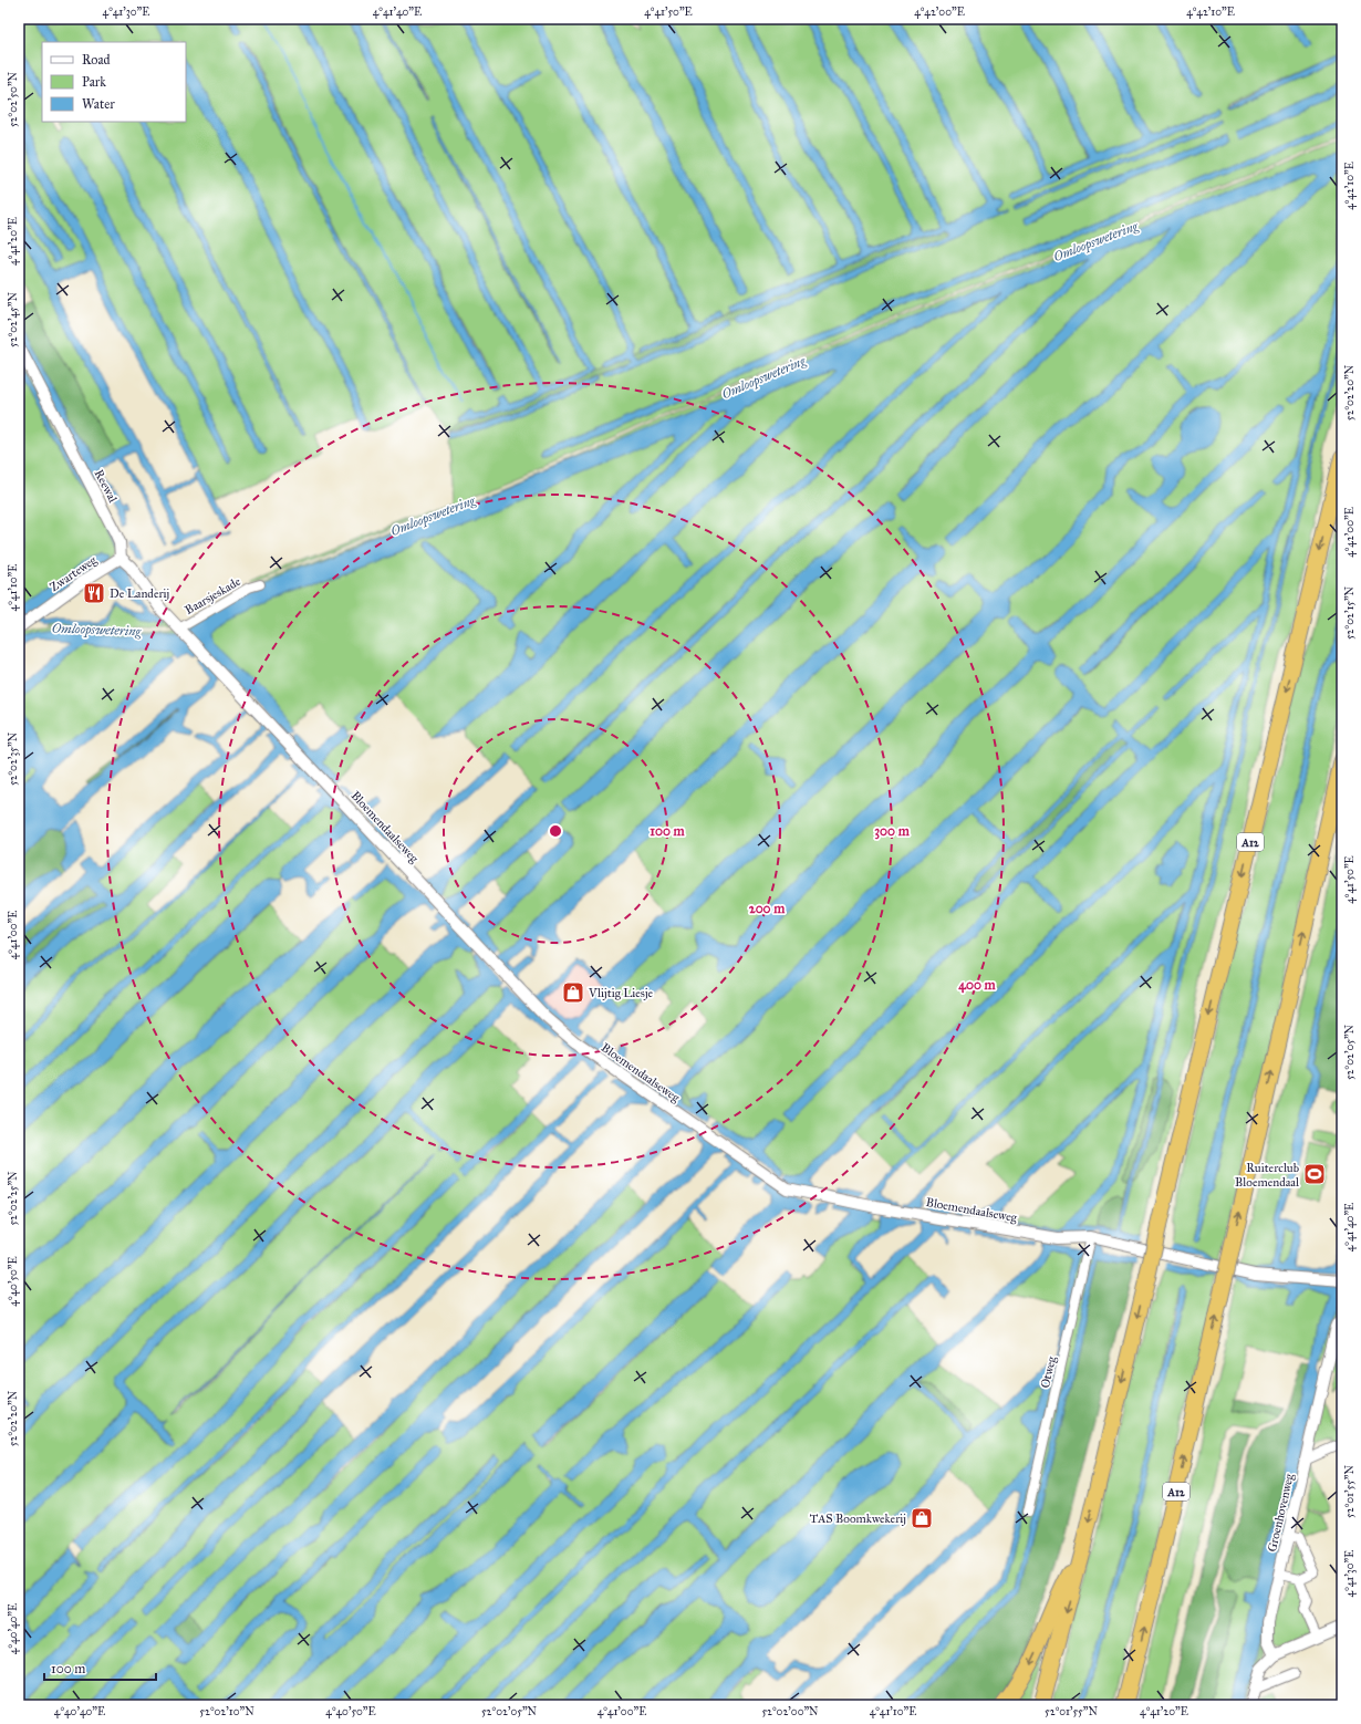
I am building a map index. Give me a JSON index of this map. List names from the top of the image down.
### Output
{
  "streets": {
    "highway": ["A12"],
    "street": [
      "Reewal",
      "Zwarteweg",
      "Baarsjeskade",
      "Bloemendaalseweg",
      "Otweg",
      "Groenhovenweg"
    ]
  },
  "crossings": [
    ["Reewal", "Zwarteweg"],
    ["Baarsjeskade", "Bloemendaalseweg"],
    ["Bloemendaalseweg", "Otweg"]
  ],
  "water": ["Omloopswetering"],
  "places": {
    "restaurant": ["De Landerij"],
    "shop": ["Vlijtig Liesje", "TAS Boomkwekerij"],
    "sports": ["Ruiterclub Bloemendaal"]
  },
  "legend": ["Road", "Park", "Water"],
  "scale_bar": "100 m",
  "coordinates": [
    "4°41'30\"E",
    "4°41'40\"E",
    "4°41'50\"E",
    "4°42'00\"E",
    "4°42'10\"E",
    "52°02'50\"N",
    "4°41'20\"E",
    "52°02'45\"N",
    "52°02'20\"N",
    "4°41'10\"E",
    "52°02'15\"N",
    "52°02'35\"N",
    "4°41'00\"E",
    "52°02'05\"N",
    "52°02'25\"N",
    "4°40'50\"E",
    "52°01'55\"N",
    "4°40'40\"E",
    "52°02'10\"N",
    "52°02'00\"N"
  ],
  "rings": [
    "100 m",
    "300 m",
    "200 m",
    "400 m"
  ]
}
